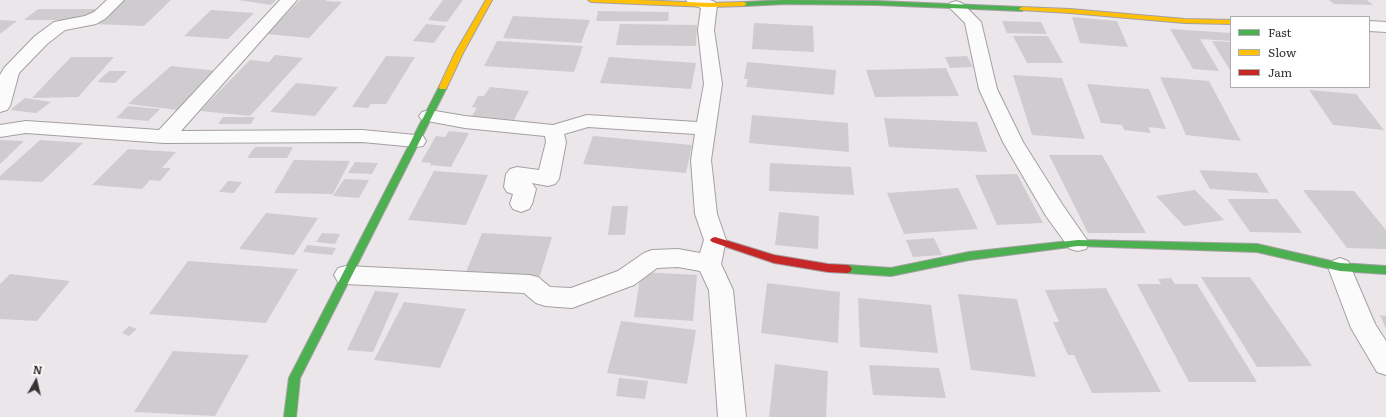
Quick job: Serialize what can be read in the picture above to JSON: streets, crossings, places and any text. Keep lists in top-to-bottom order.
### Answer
{
  "legend": ["Fast", "Slow", "Jam"],
  "north": "top"
}
